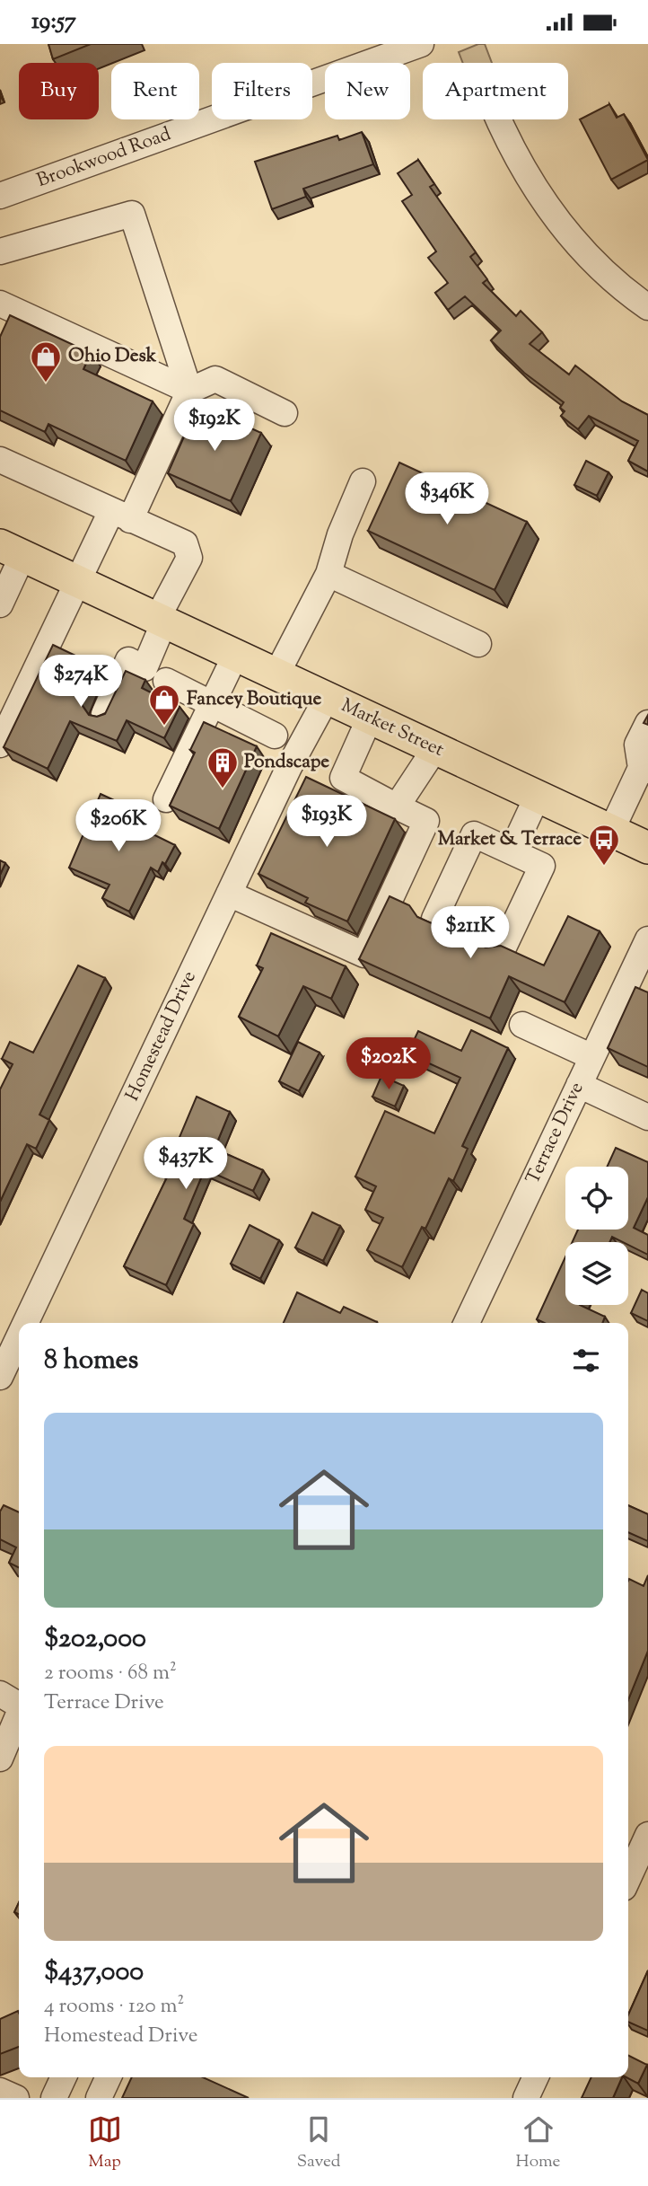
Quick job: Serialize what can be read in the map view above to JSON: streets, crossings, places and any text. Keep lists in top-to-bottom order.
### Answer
{
  "streets": {
    "main road": ["Market Street"],
    "street": ["Brookwood Road", "Homestead Drive", "Terrace Drive"]
  },
  "crossings": [
    ["Market Street", "Homestead Drive"]
  ],
  "places": {
    "shop": ["Ohio Desk", "Fancey Boutique"],
    "building": ["Pondscape"],
    "bus stop": ["Market & Terrace"]
  },
  "page": {
    "status": "19:57",
    "chip": [
      "Buy",
      "Rent",
      "Filters",
      "New",
      "Apartment"
    ],
    "price": [
      "$192K",
      "$346K",
      "$274K",
      "$193K",
      "$206K",
      "$211K",
      "$202K",
      "$437K"
    ],
    "heading": "8 homes",
    "list": [
      {
        "name": "$202,000",
        "note": "2 rooms · 68 m² · Terrace Drive"
      },
      {
        "name": "$437,000",
        "note": "4 rooms · 120 m² · Homestead Drive"
      }
    ],
    "tabs": ["Map", "Saved", "Home"]
  }
}
